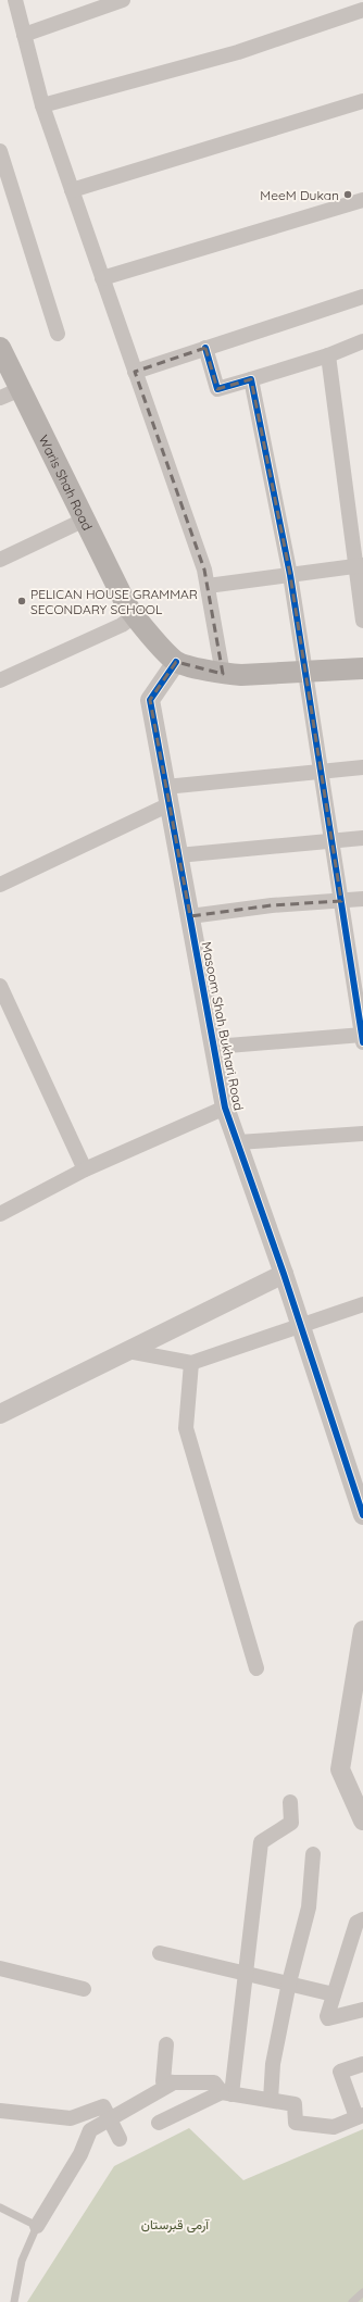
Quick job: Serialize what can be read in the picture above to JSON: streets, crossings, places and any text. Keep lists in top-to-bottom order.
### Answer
{
  "streets": {
    "main road": ["Waris Shah Road"],
    "street": ["Masoom Shah Bukhari Road"]
  },
  "crossings": [
    ["Waris Shah Road", "Masoom Shah Bukhari Road"]
  ],
  "parks": ["آرمی قبرستان"],
  "places": ["MeeM Dukan", "PELICAN HOUSE GRAMMAR SECONDARY SCHOOL"]
}
